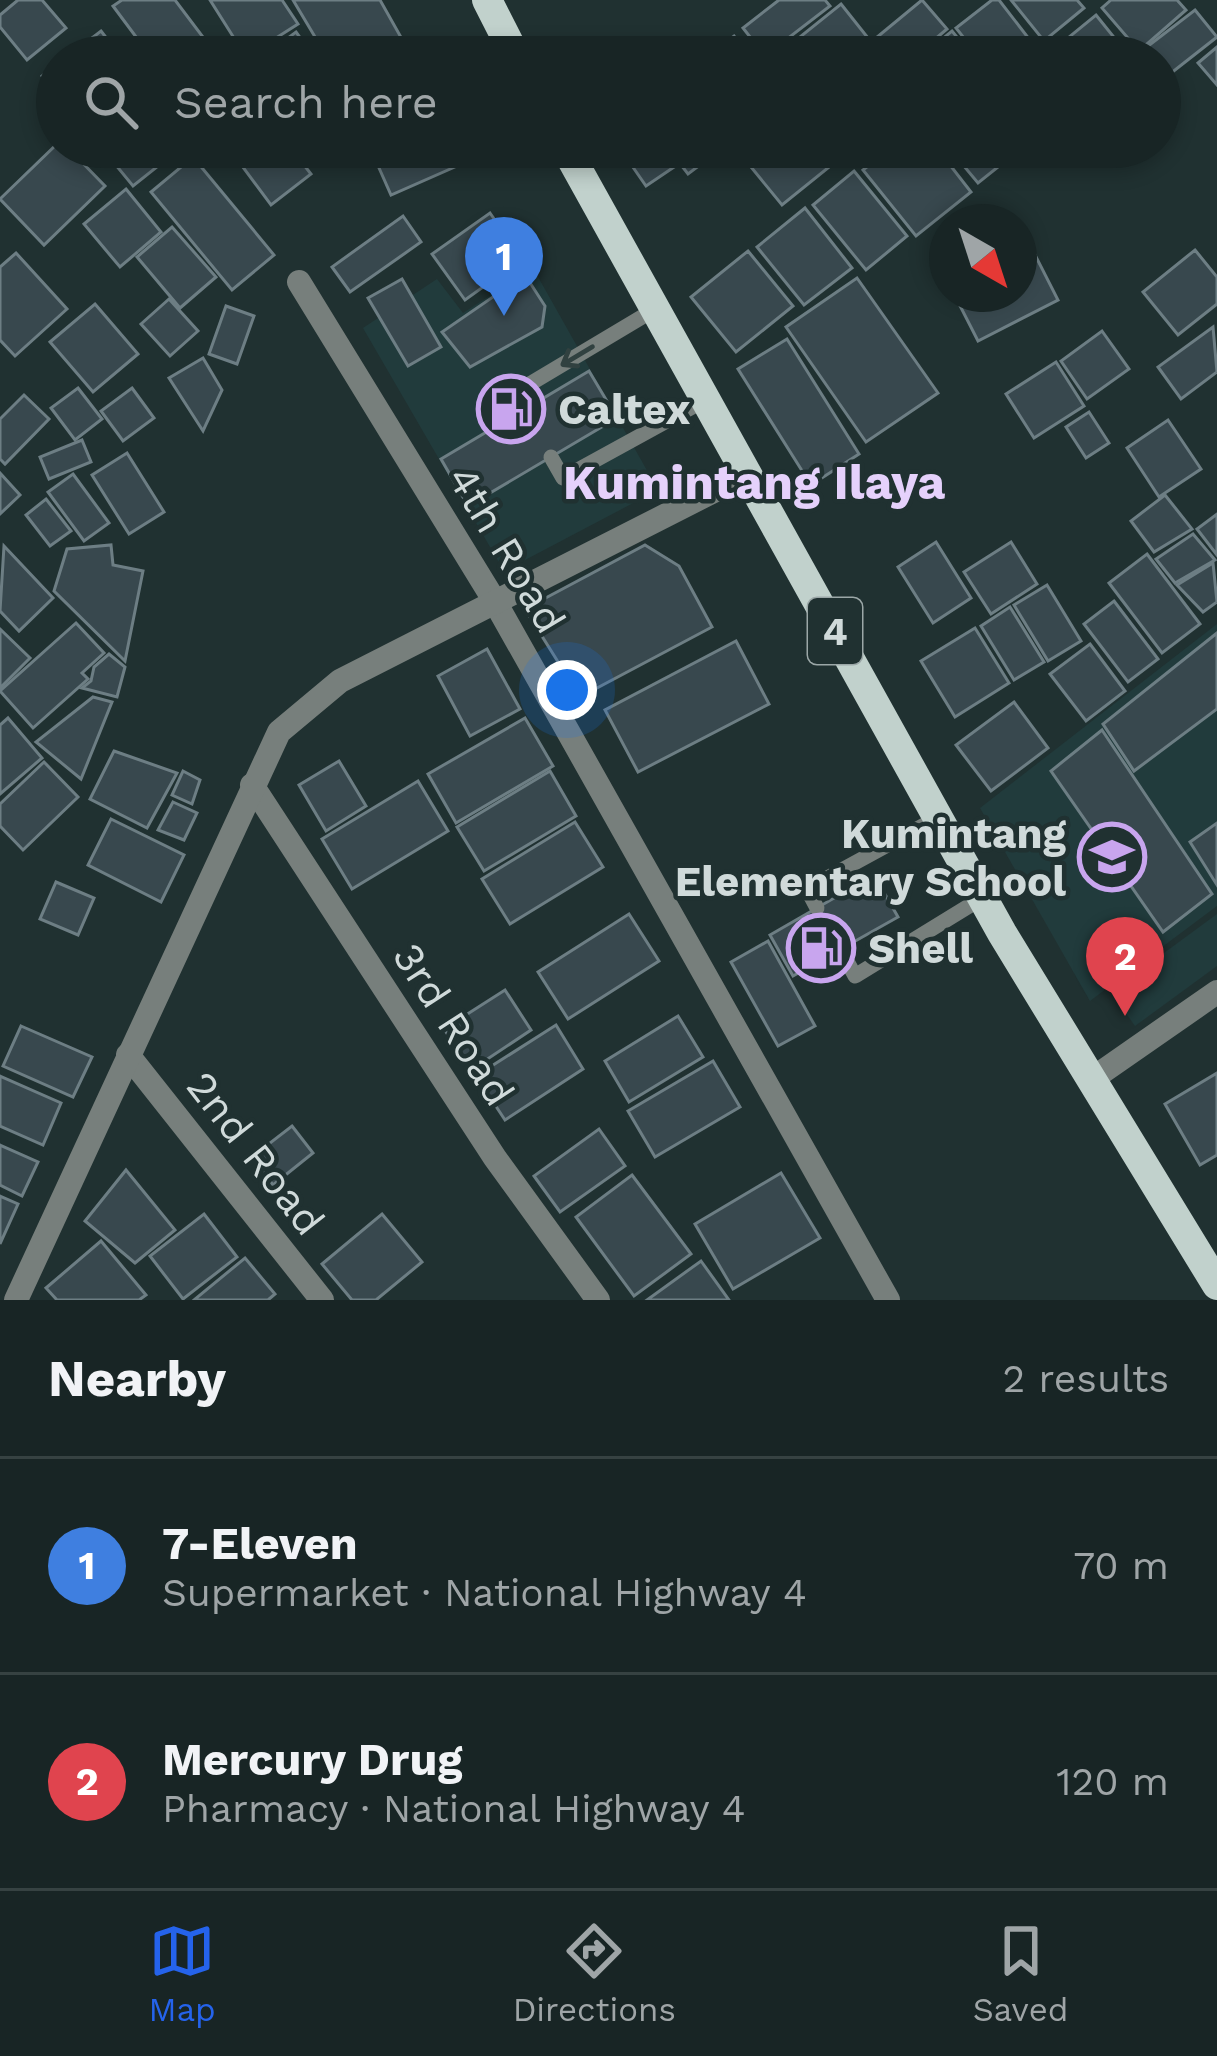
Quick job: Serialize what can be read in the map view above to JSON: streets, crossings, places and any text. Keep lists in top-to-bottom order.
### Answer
{
  "streets": {
    "main road": ["4"],
    "street": ["4th Road", "3rd Road", "2nd Road"]
  },
  "districts": ["Kumintang Ilaya"],
  "places": {
    "fuel station": ["Caltex", "Shell"],
    "school or university": ["Kumintang Elementary School"]
  },
  "north": "bottom right",
  "page": {
    "search": "Search here",
    "pins": ["1", "2"],
    "heading": ["Nearby", "2 results"],
    "list": [
      {
        "mark": "1",
        "name": "7-Eleven",
        "note": "Supermarket · National Highway 4",
        "value": "70 m"
      },
      {
        "mark": "2",
        "name": "Mercury Drug",
        "note": "Pharmacy · National Highway 4",
        "value": "120 m"
      }
    ],
    "nav": ["Map", "Directions", "Saved"]
  }
}
